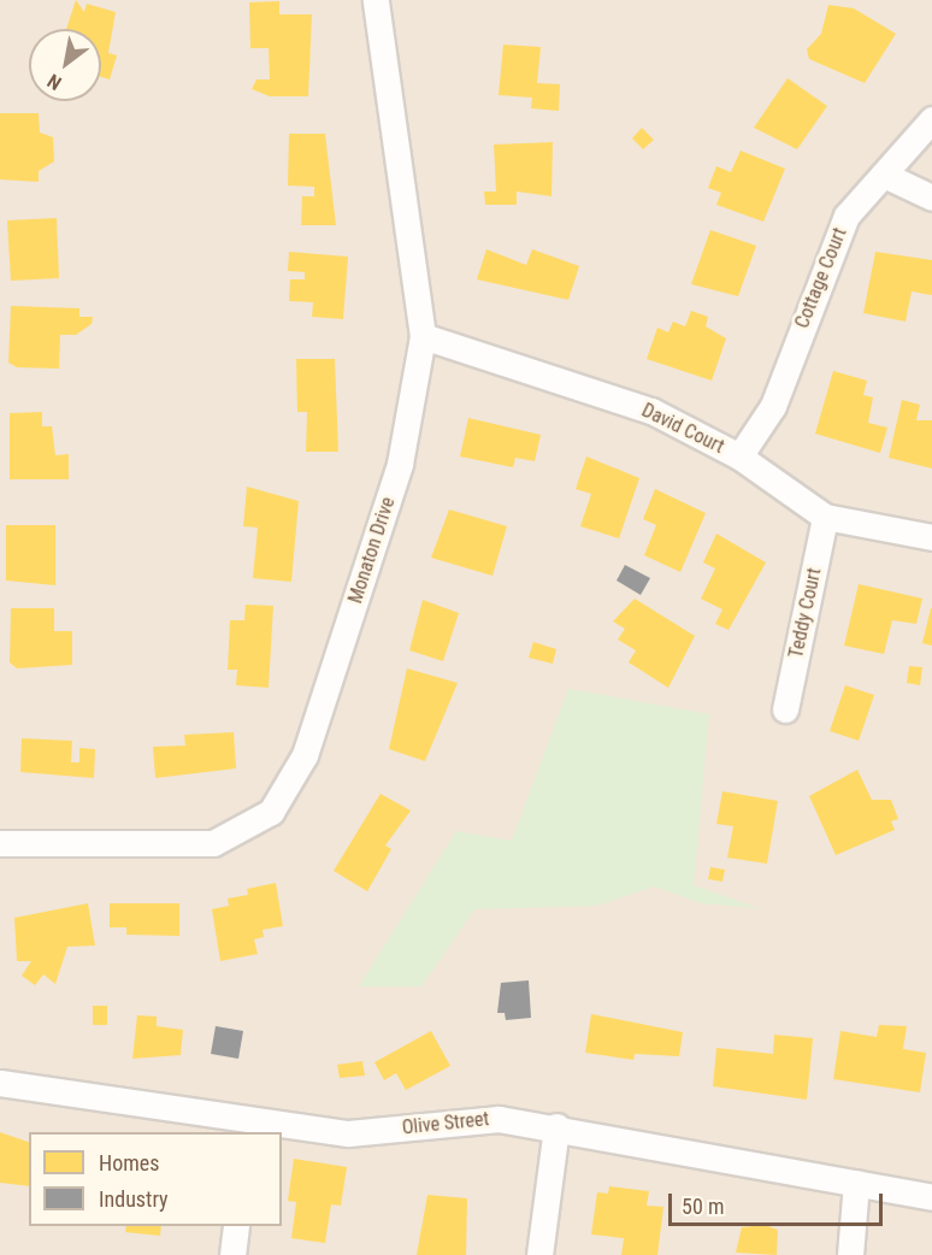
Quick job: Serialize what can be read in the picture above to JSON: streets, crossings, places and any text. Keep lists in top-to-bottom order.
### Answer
{
  "streets": {
    "street": [
      "Cottage Court",
      "David Court",
      "Monaton Drive",
      "Teddy Court",
      "Olive Street"
    ]
  },
  "crossings": [
    ["Cottage Court", "David Court"],
    ["David Court", "Monaton Drive"],
    ["David Court", "Teddy Court"]
  ],
  "legend": ["Homes", "Industry"],
  "scale_bar": "50 m",
  "north": "bottom left"
}
